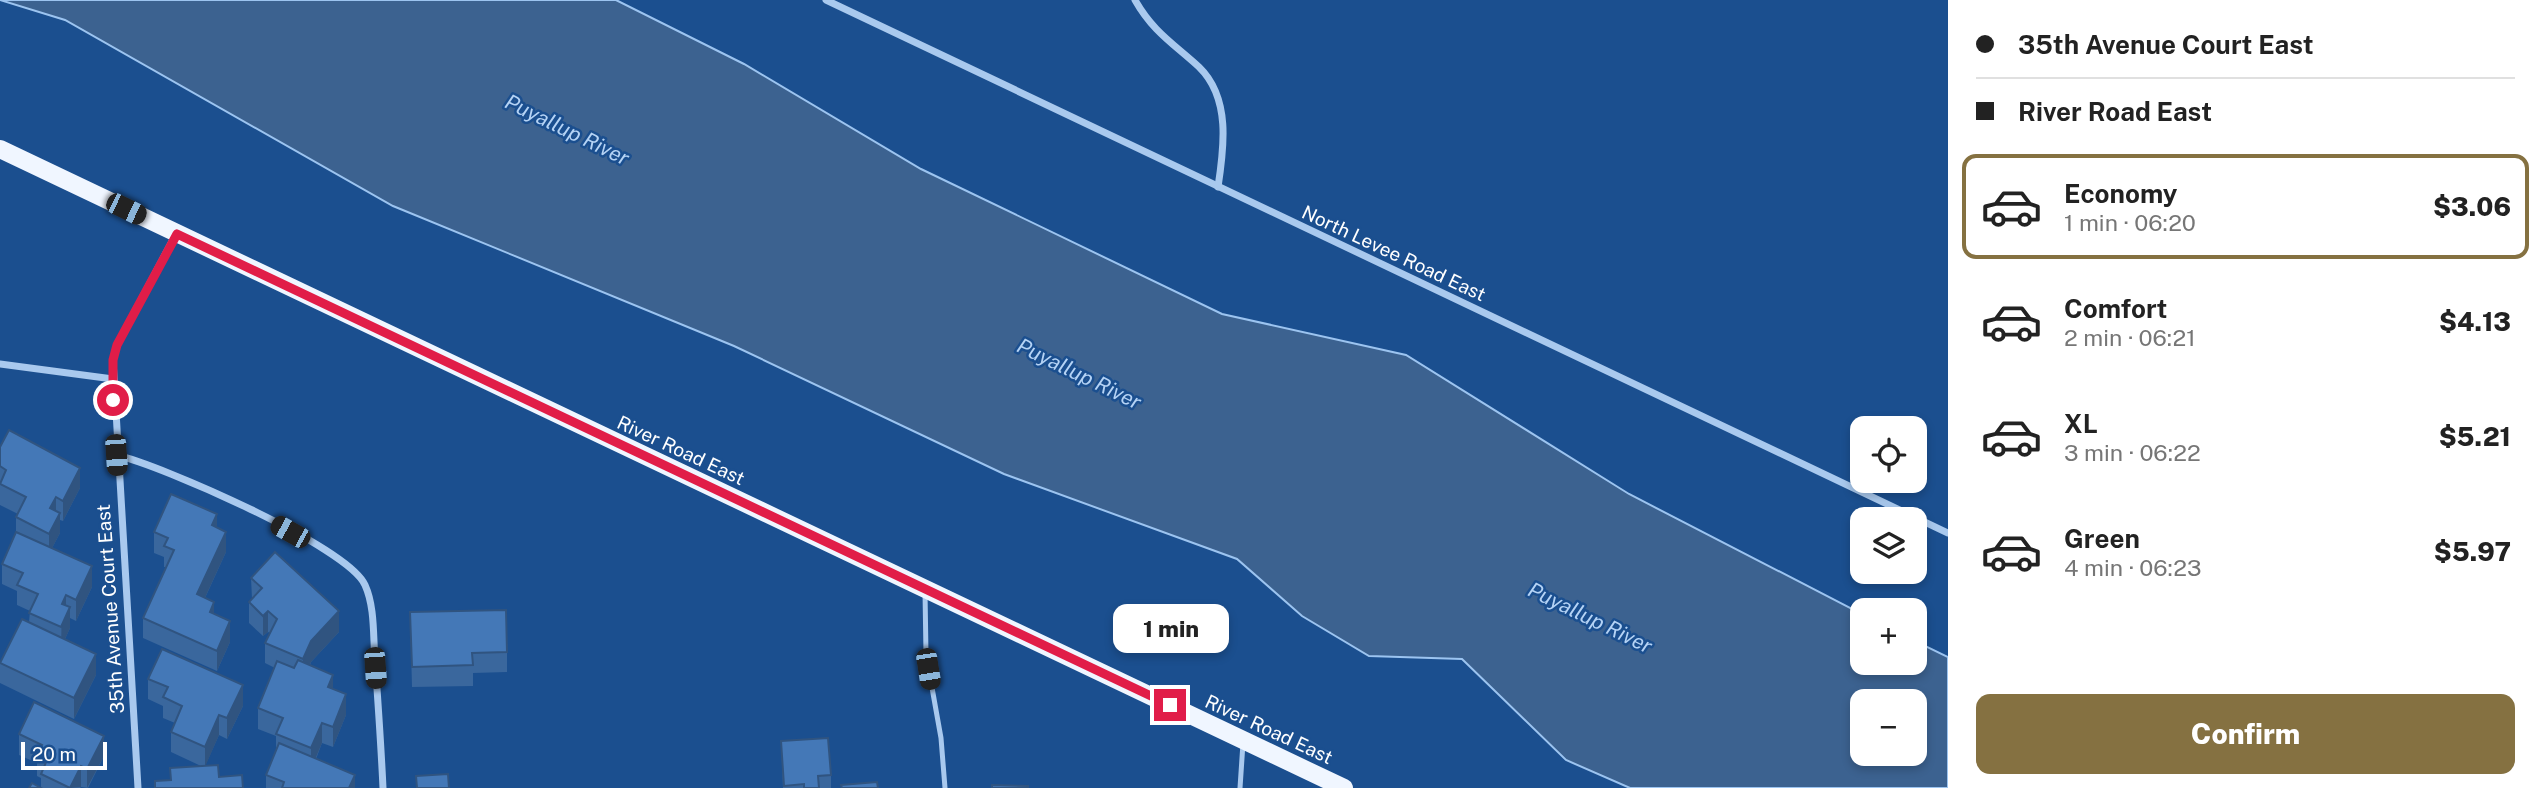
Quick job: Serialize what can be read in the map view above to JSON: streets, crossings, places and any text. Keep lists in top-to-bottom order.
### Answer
{
  "streets": {
    "main road": ["River Road East"],
    "street": ["North Levee Road East", "35th Avenue Court East"]
  },
  "crossings": [
    ["River Road East", "35th Avenue Court East"]
  ],
  "water": ["Puyallup River"],
  "scale_bar": "20 m",
  "page": {
    "banner": ["35th Avenue Court East", "River Road East"],
    "list": [
      {
        "name": "Economy",
        "note": "1 min · 06:20",
        "value": "$3.06"
      },
      {
        "name": "Comfort",
        "note": "2 min · 06:21",
        "value": "$4.13"
      },
      {
        "name": "XL",
        "note": "3 min · 06:22",
        "value": "$5.21"
      },
      {
        "name": "Green",
        "note": "4 min · 06:23",
        "value": "$5.97"
      }
    ],
    "map_buttons": ["+", "−"],
    "bubble": "1 min",
    "buttons": "Confirm",
    "scale": "20 m"
  }
}
